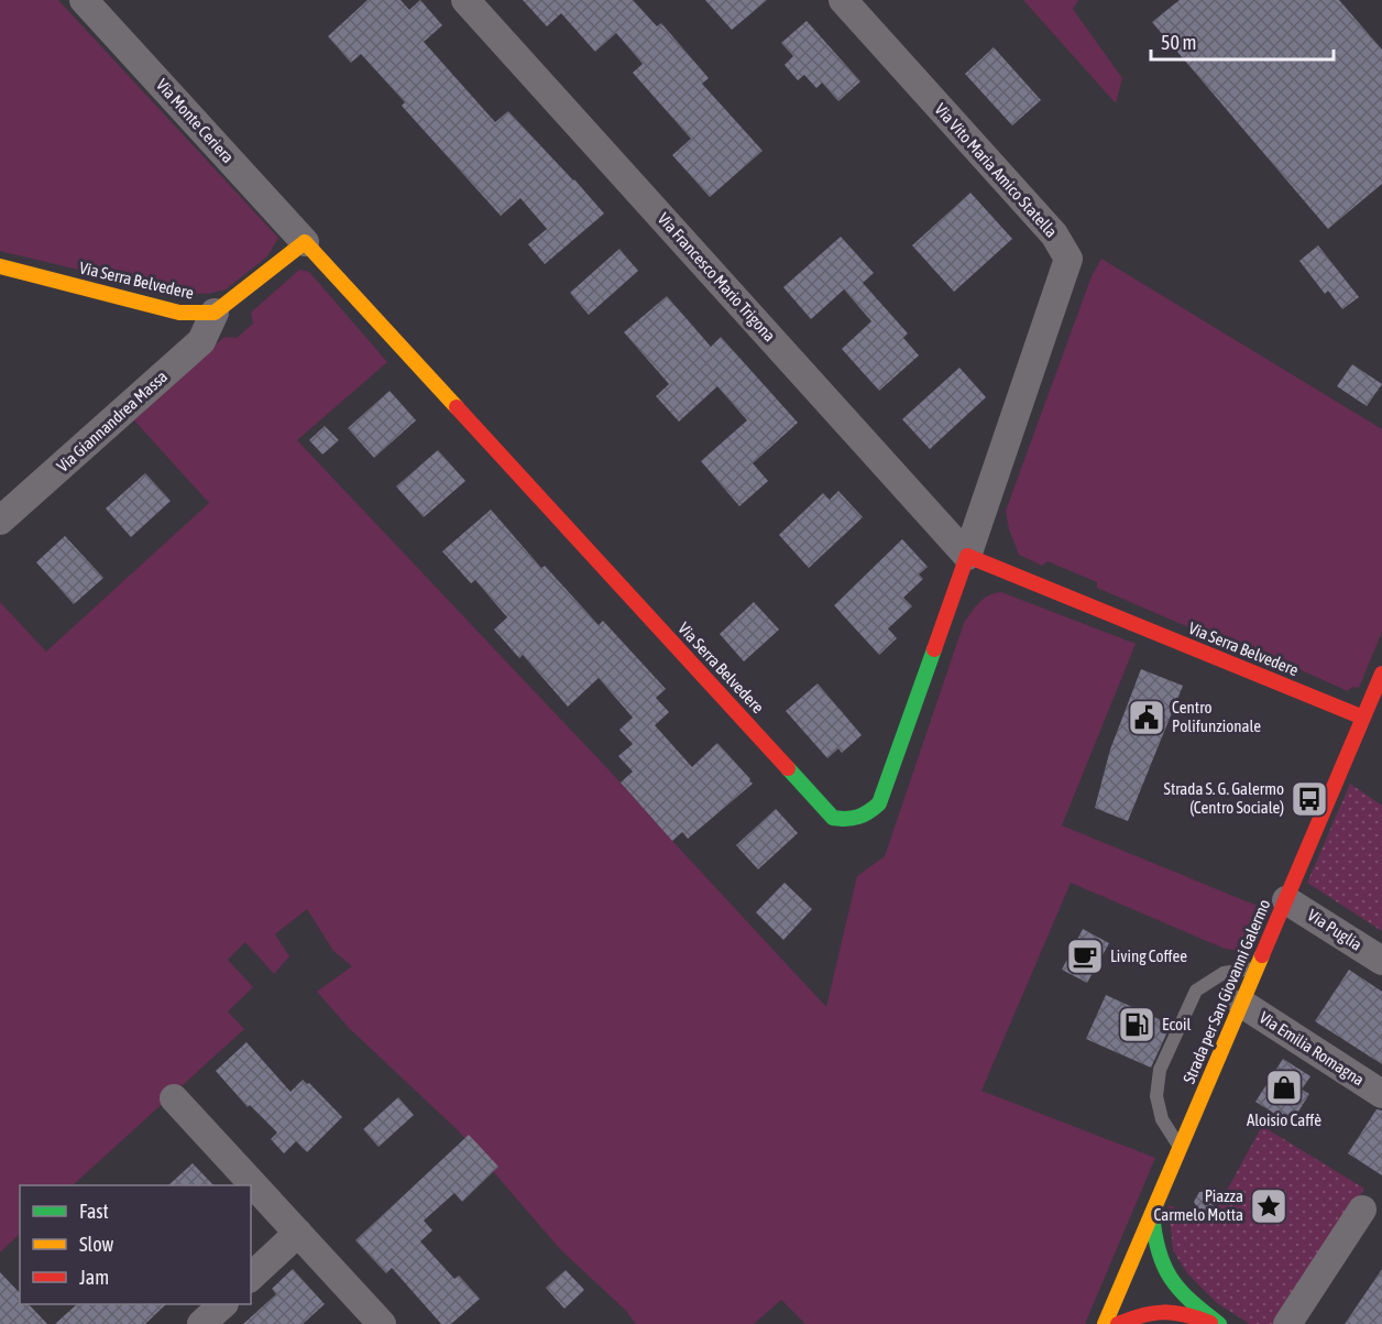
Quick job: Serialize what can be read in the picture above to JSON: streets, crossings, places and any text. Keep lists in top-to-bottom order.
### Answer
{
  "streets": {
    "street": [
      "Via Monte Ceriera",
      "Via Vito Maria Amico Statella",
      "Via Francesco Mario Trigona",
      "Via Serra Belvedere",
      "Via Giannandrea Massa",
      "Via Puglia",
      "Strada per San Giovanni Galermo",
      "Via Emilia Romagna"
    ]
  },
  "crossings": [
    ["Via Monte Ceriera", "Via Serra Belvedere"],
    ["Via Vito Maria Amico Statella", "Via Francesco Mario Trigona"],
    ["Via Vito Maria Amico Statella", "Via Serra Belvedere"],
    ["Via Francesco Mario Trigona", "Via Serra Belvedere"],
    ["Via Serra Belvedere", "Via Giannandrea Massa"],
    ["Via Serra Belvedere", "Strada per San Giovanni Galermo"],
    ["Via Puglia", "Strada per San Giovanni Galermo"],
    ["Strada per San Giovanni Galermo", "Via Emilia Romagna"]
  ],
  "places": {
    "public building": ["Centro Polifunzionale"],
    "bus stop": ["Strada S. G. Galermo (Centro Sociale)"],
    "cafe": ["Living Coffee"],
    "fuel station": ["Ecoil"],
    "shop": ["Aloisio Caffè"],
    "place": ["Piazza Carmelo Motta"]
  },
  "legend": ["Fast", "Slow", "Jam"],
  "scale_bar": "50 m"
}
